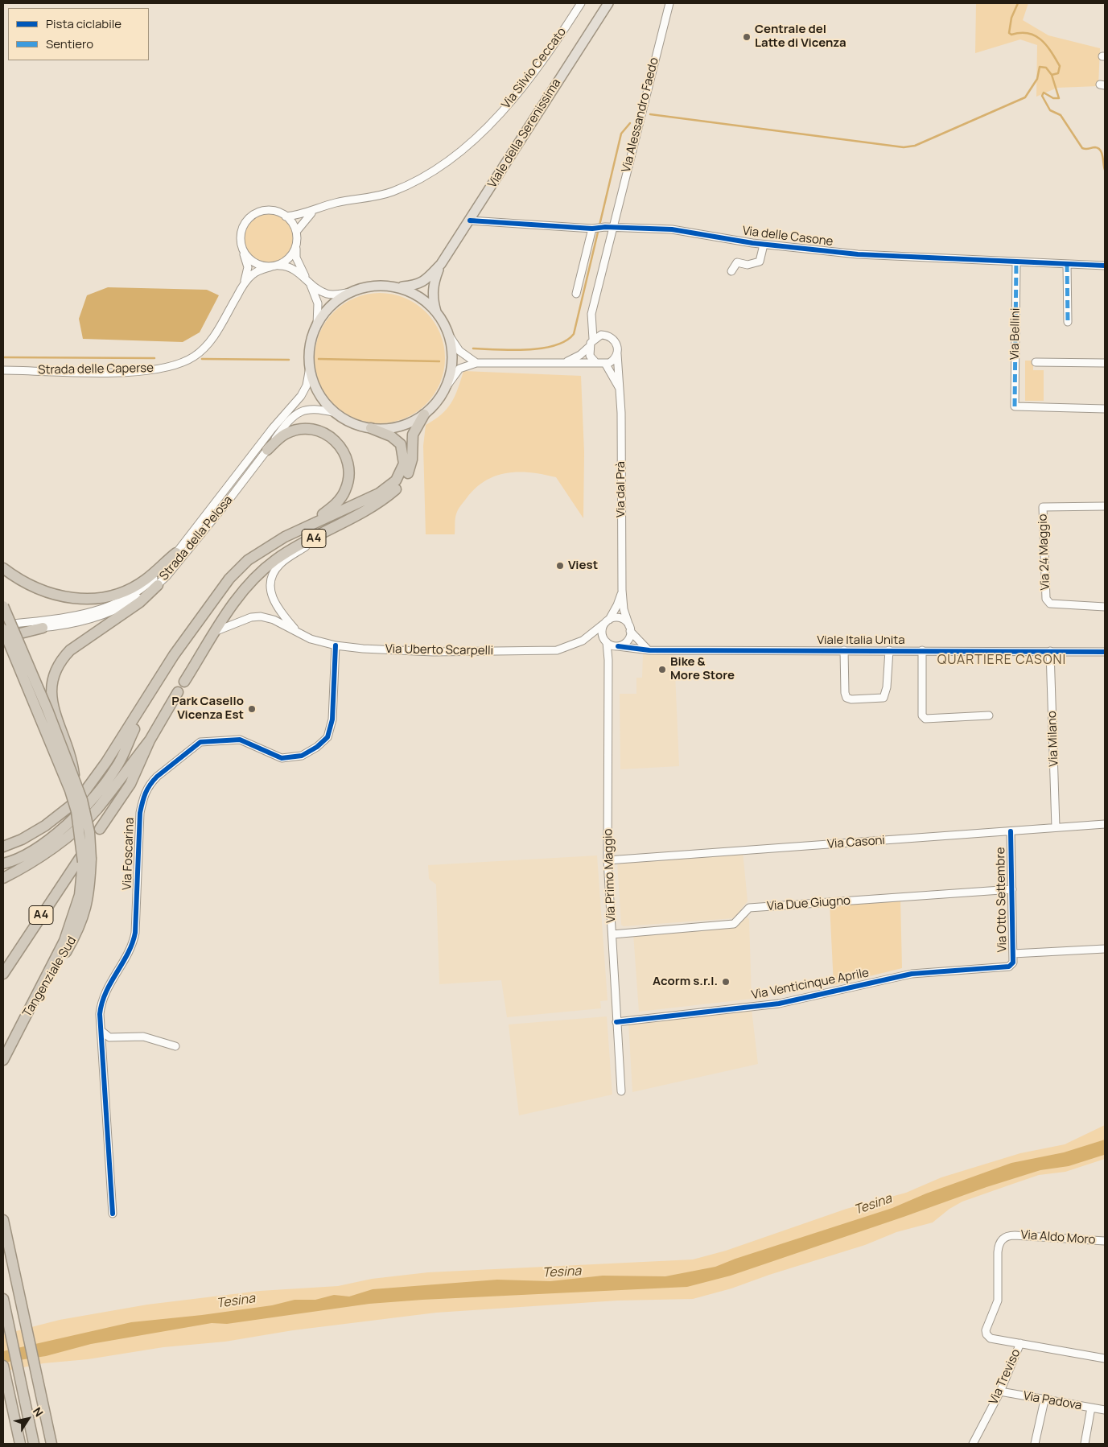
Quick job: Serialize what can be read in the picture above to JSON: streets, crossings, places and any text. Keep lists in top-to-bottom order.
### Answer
{
  "streets": {
    "highway": ["A4", "Tangenziale Sud"],
    "main road": ["Viale della Serenissima"],
    "street": [
      "Via Silvio Ceccato",
      "Via Alessandro Faedo",
      "Via delle Casone",
      "Via Bellini",
      "Strada delle Caperse",
      "Via dal Prà",
      "Strada della Pelosa",
      "Via 24 Maggio",
      "Viale Italia Unita",
      "Via Uberto Scarpelli",
      "Via Milano",
      "Via Casoni",
      "Via Foscarina",
      "Via Primo Maggio",
      "Via Otto Settembre",
      "Via Due Giugno",
      "Via Venticinque Aprile",
      "Via Aldo Moro",
      "Via Treviso",
      "Via Padova"
    ]
  },
  "crossings": [
    ["Via Silvio Ceccato", "Strada delle Caperse"],
    ["Via Alessandro Faedo", "Via delle Casone"],
    ["Viale della Serenissima", "Via delle Casone"],
    ["Viale della Serenissima", "Strada della Pelosa"],
    ["Viale della Serenissima", "A4"],
    ["Via delle Casone", "Via Bellini"],
    ["Via dal Prà", "Viale Italia Unita"],
    ["Via dal Prà", "Via Uberto Scarpelli"],
    ["Via dal Prà", "Via Primo Maggio"],
    ["Strada della Pelosa", "A4"],
    ["Strada della Pelosa", "Tangenziale Sud"],
    ["A4", "Via Uberto Scarpelli"],
    ["A4", "Tangenziale Sud"],
    ["Viale Italia Unita", "Via Uberto Scarpelli"],
    ["Viale Italia Unita", "Via Milano"],
    ["Viale Italia Unita", "Via Primo Maggio"],
    ["Via Uberto Scarpelli", "Via Foscarina"],
    ["Via Uberto Scarpelli", "Via Primo Maggio"],
    ["Via Milano", "Via Casoni"],
    ["Via Casoni", "Via Primo Maggio"],
    ["Via Casoni", "Via Otto Settembre"],
    ["Via Primo Maggio", "Via Due Giugno"],
    ["Via Primo Maggio", "Via Venticinque Aprile"],
    ["Via Otto Settembre", "Via Due Giugno"],
    ["Via Otto Settembre", "Via Venticinque Aprile"],
    ["Via Aldo Moro", "Via Treviso"],
    ["Via Treviso", "Via Padova"]
  ],
  "districts": ["QUARTIERE CASONI"],
  "water": ["Tesina"],
  "places": [
    "Centrale del Latte di Vicenza",
    "Viest",
    "Bike & More Store",
    "Park Casello Vicenza Est",
    "Acorm s.r.l."
  ],
  "legend": ["Pista ciclabile", "Sentiero"],
  "north": "top right"
}
